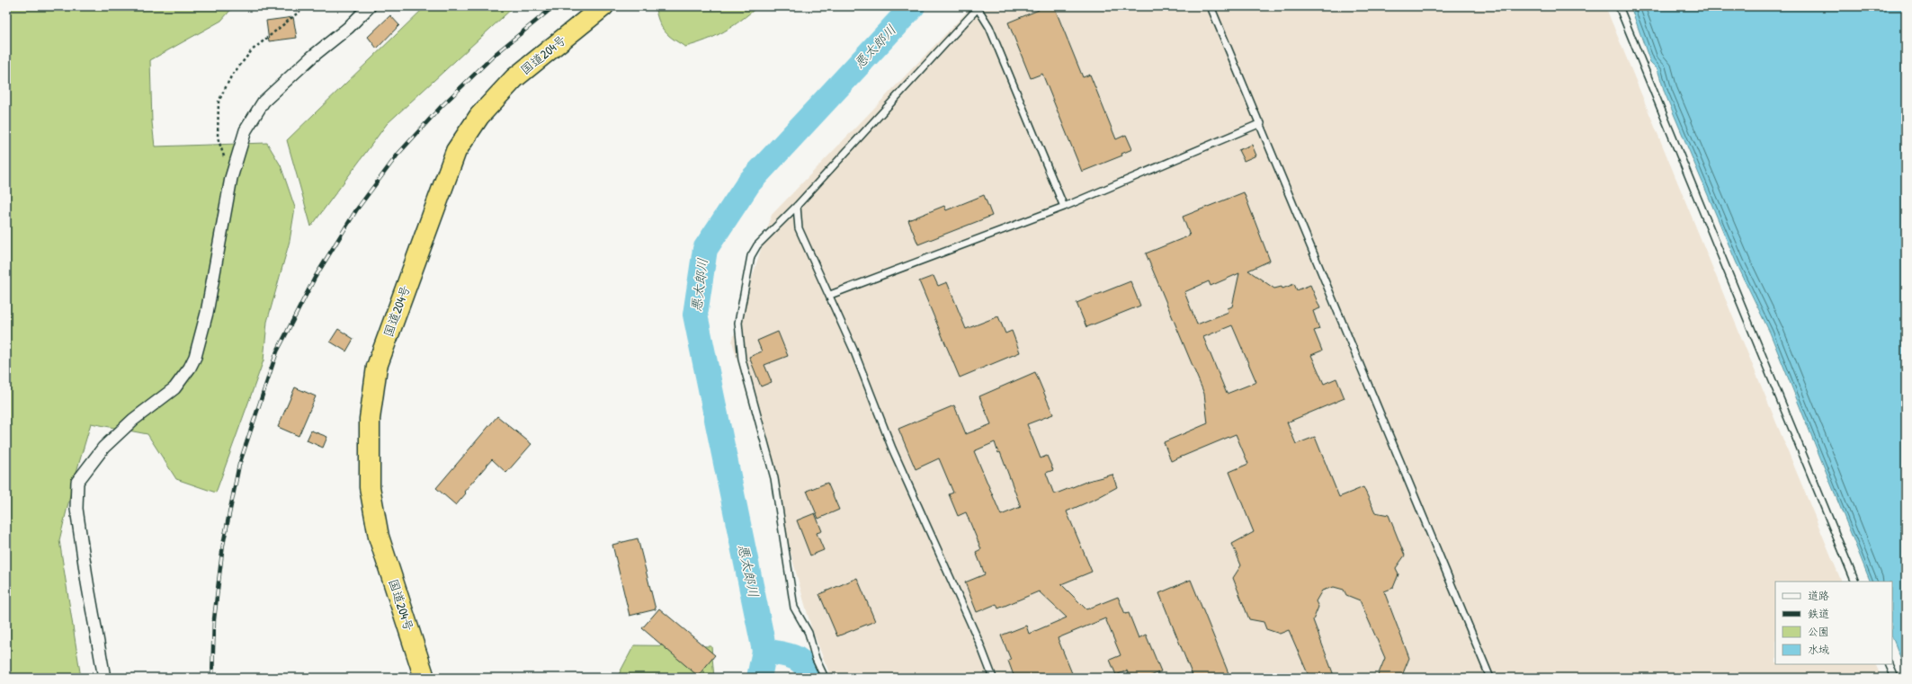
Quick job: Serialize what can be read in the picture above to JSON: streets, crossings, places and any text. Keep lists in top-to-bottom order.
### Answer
{
  "streets": {
    "highway": ["国道204号"]
  },
  "water": ["悪太郎川"],
  "legend": [
    "道路",
    "鉄道",
    "公園",
    "水域"
  ]
}
